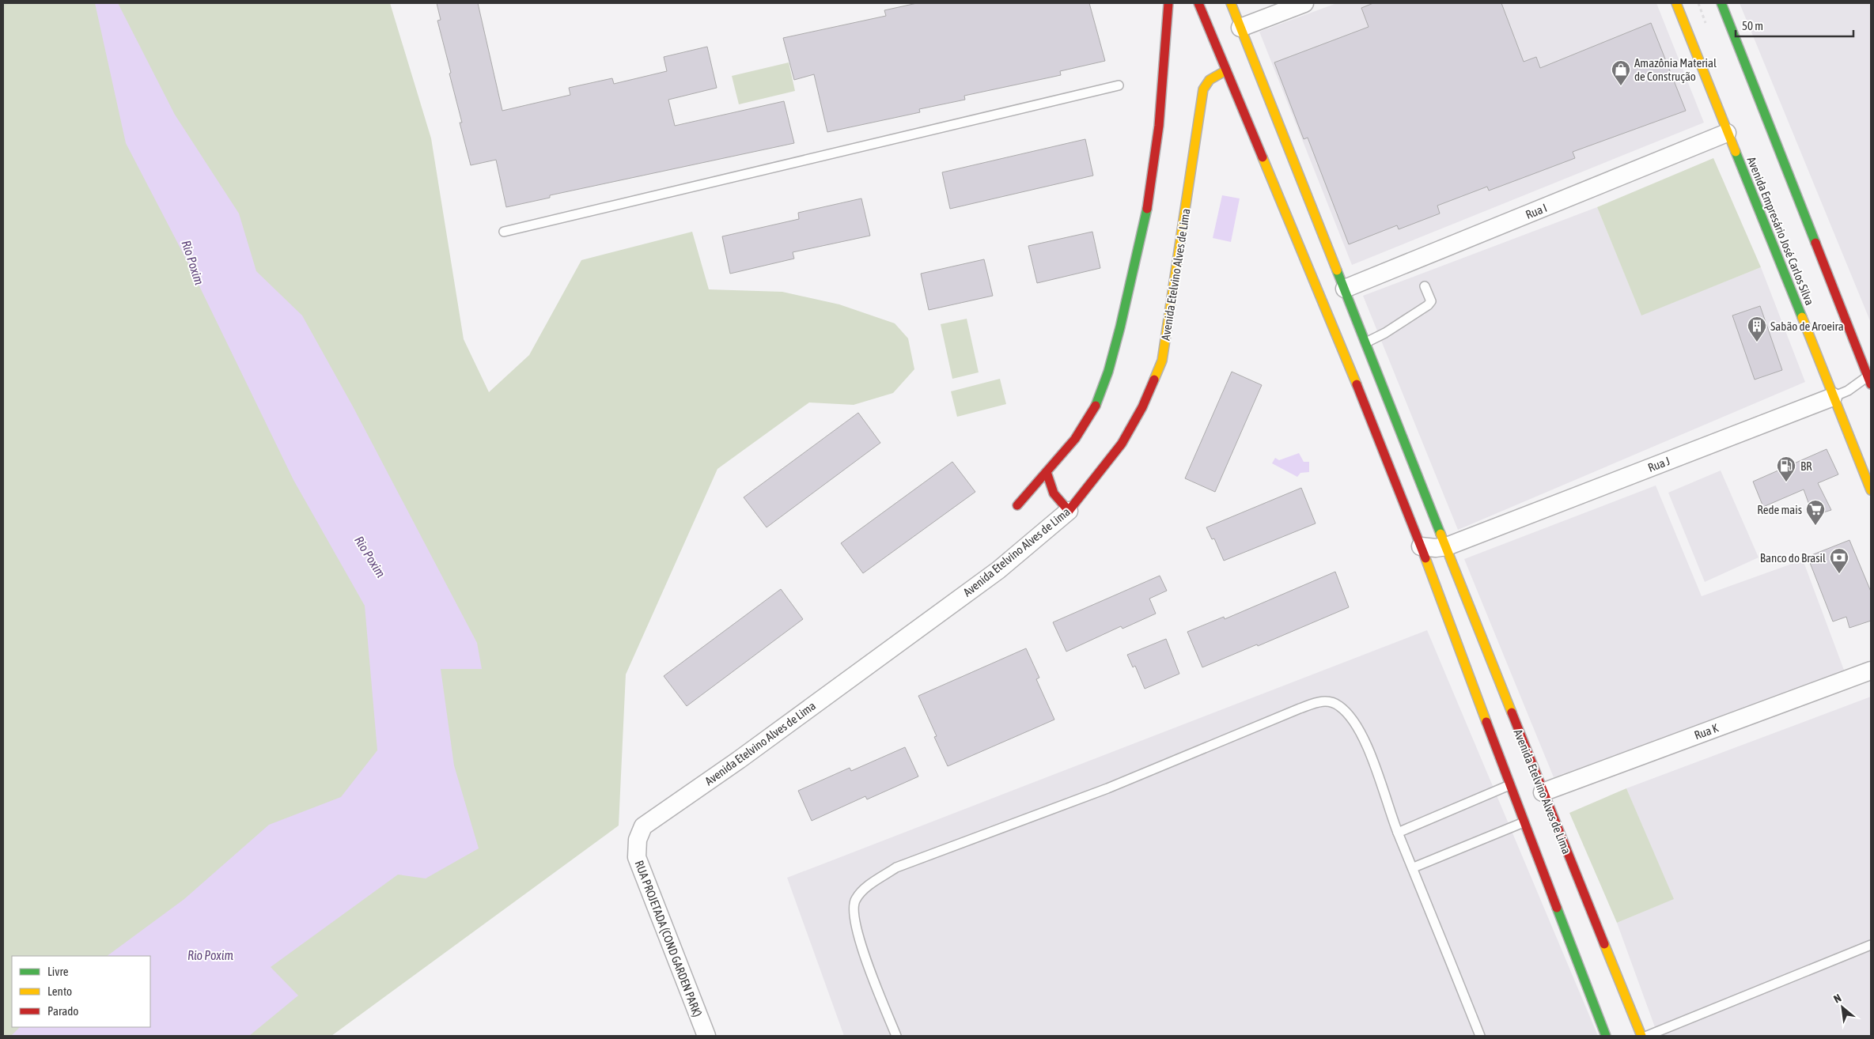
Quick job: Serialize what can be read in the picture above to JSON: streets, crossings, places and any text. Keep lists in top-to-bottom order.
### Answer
{
  "streets": {
    "main road": ["Avenida Empresário José Carlos Silva", "Avenida Etelvino Alves de Lima"],
    "street": [
      "Rua I",
      "Rua J",
      "Rua K",
      "RUA PROJETADA (COND GARDEN PARK)"
    ]
  },
  "crossings": [
    ["Rua I", "Avenida Empresário José Carlos Silva"],
    ["Rua I", "Avenida Etelvino Alves de Lima"],
    ["Avenida Empresário José Carlos Silva", "Rua J"],
    ["Avenida Etelvino Alves de Lima", "Rua J"],
    ["Avenida Etelvino Alves de Lima", "Rua K"],
    ["Avenida Etelvino Alves de Lima", "RUA PROJETADA (COND GARDEN PARK)"]
  ],
  "water": ["Rio Poxim"],
  "places": {
    "shop": ["Amazônia Material de Construção"],
    "building": ["Sabão de Aroeira"],
    "fuel station": ["BR"],
    "supermarket": ["Rede mais"],
    "bank": ["Banco do Brasil"]
  },
  "legend": ["Livre", "Lento", "Parado"],
  "scale_bar": "50 m",
  "north": "top left"
}
